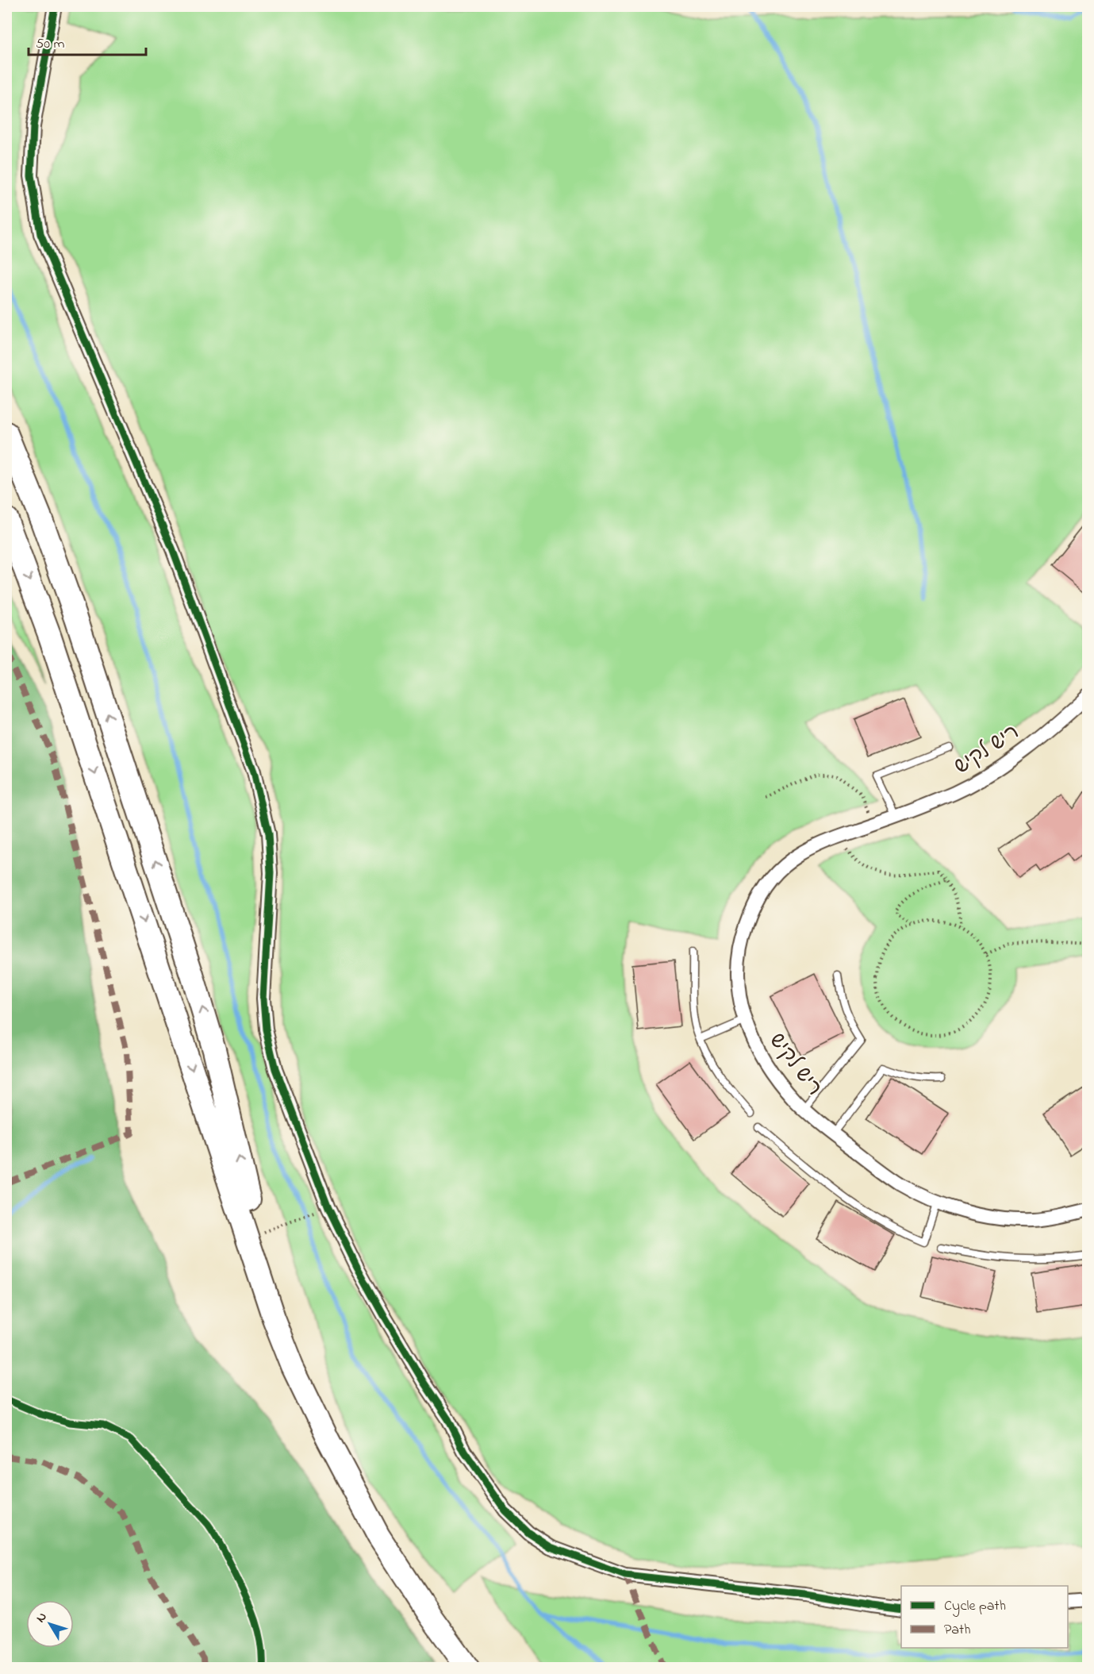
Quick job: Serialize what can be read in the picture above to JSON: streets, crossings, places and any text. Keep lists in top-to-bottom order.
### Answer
{
  "streets": {
    "street": ["ריש לקיש"]
  },
  "legend": ["Cycle path", "Path"],
  "scale_bar": "50 m",
  "north": "top left"
}
